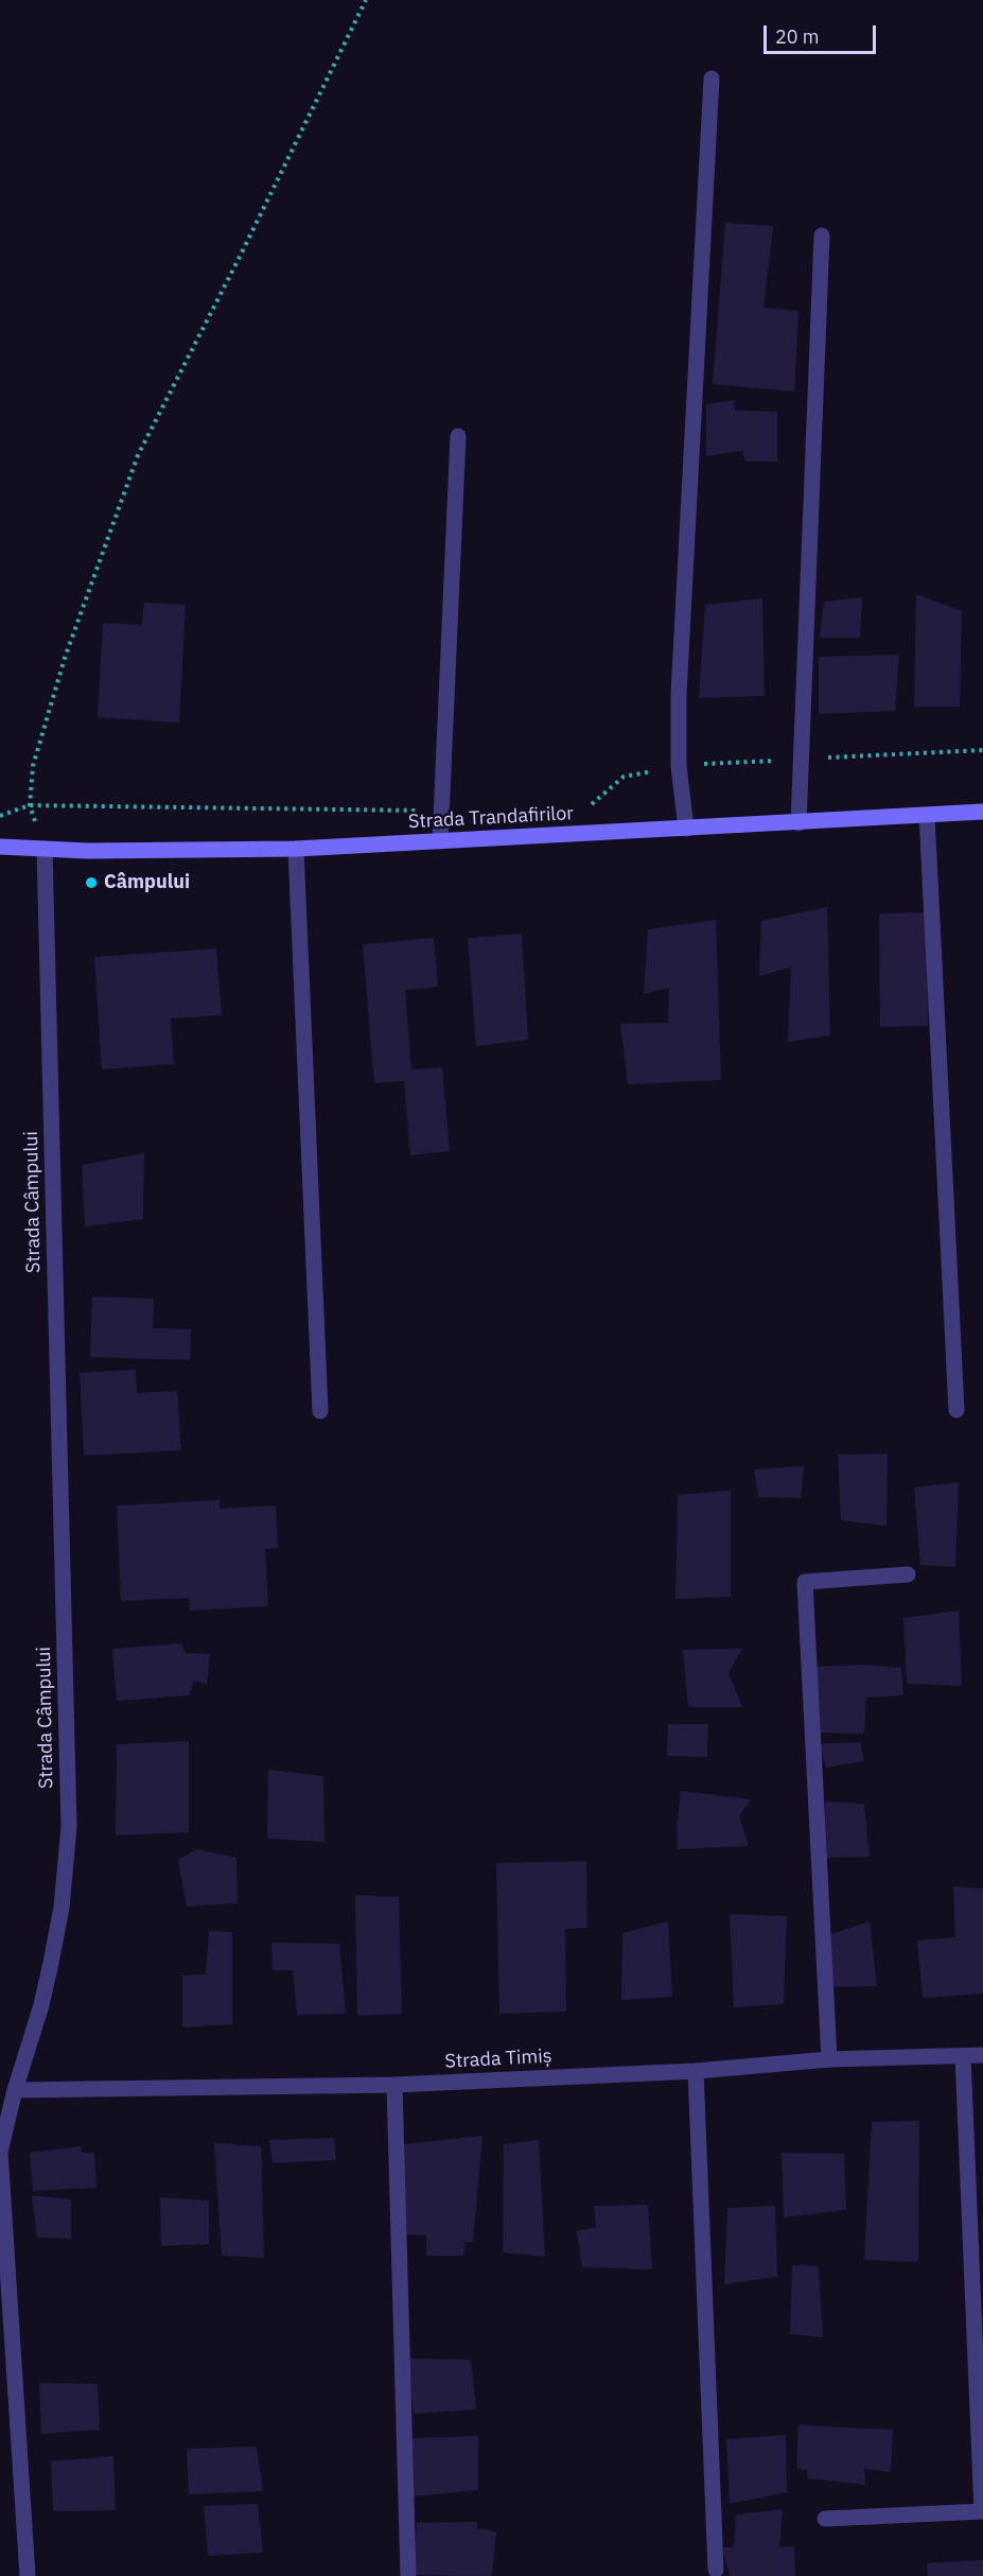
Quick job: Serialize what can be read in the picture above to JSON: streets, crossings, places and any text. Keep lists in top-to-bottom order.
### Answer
{
  "streets": {
    "main road": ["Strada Trandafirilor"],
    "street": ["Strada Câmpului", "Strada Timiș"]
  },
  "crossings": [
    ["Strada Trandafirilor", "Strada Câmpului"],
    ["Strada Câmpului", "Strada Timiș"]
  ],
  "places": ["Câmpului"],
  "scale_bar": "20 m"
}
